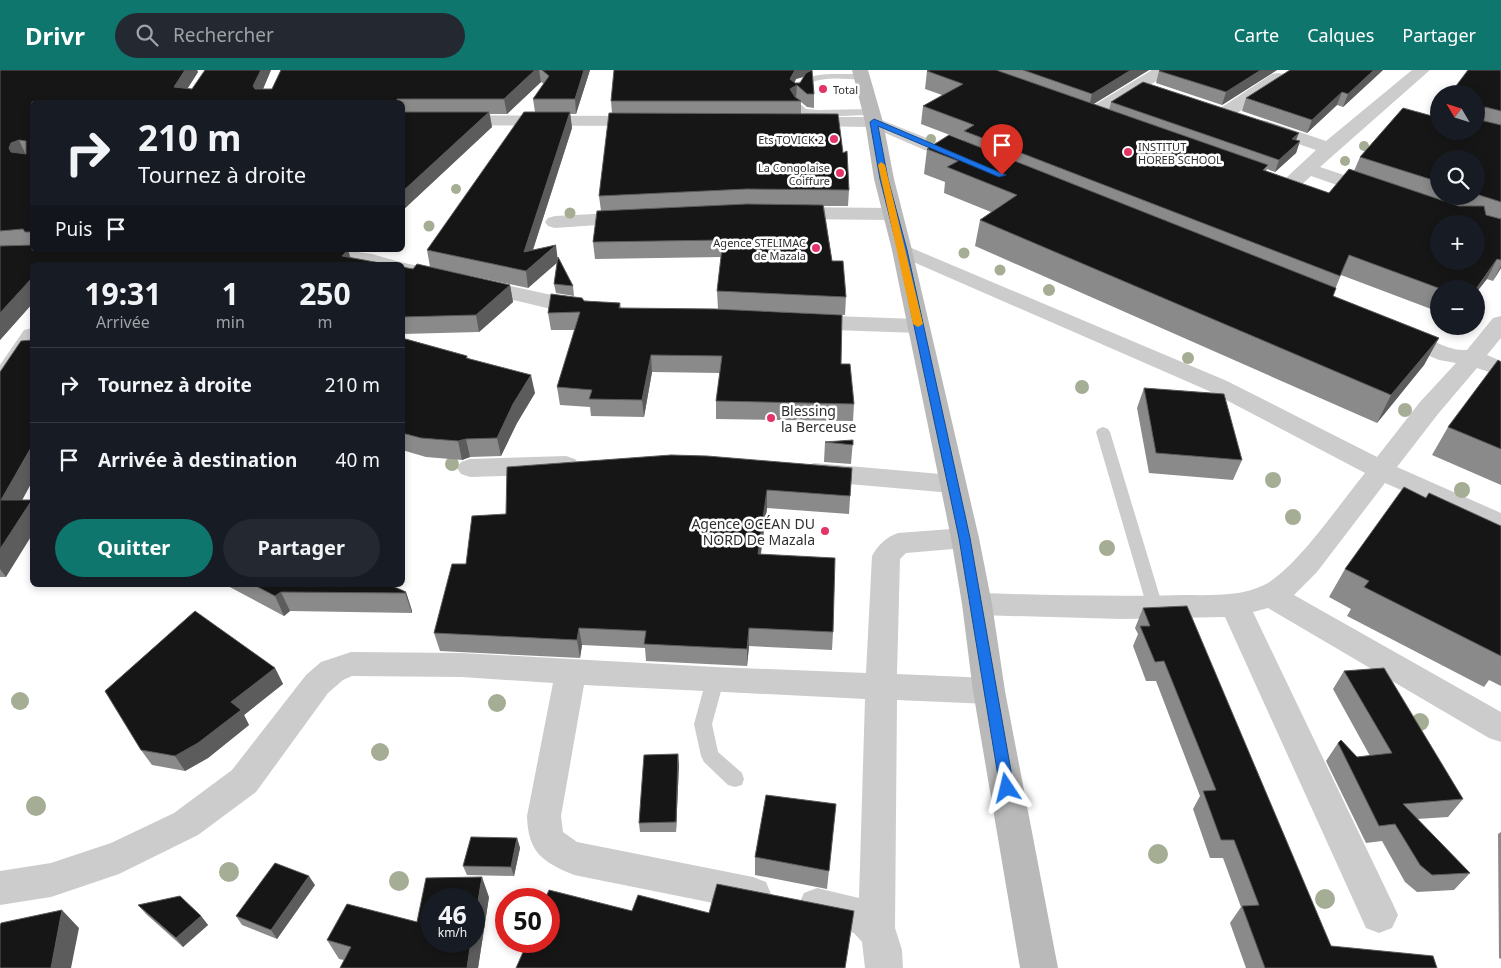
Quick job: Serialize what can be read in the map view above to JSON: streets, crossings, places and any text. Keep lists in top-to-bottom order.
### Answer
{
  "places": [
    "Total",
    "Ets TOVICK 2",
    "INSTITUT HOREB SCHOOL",
    "La Congolaise Coiffure",
    "Agence STELIMAC de Mazala",
    "Blessing la Berceuse",
    "Agence OCÉAN DU NORD De Mazala"
  ],
  "north": "top left",
  "page": {
    "header": "Drivr",
    "search": "Rechercher",
    "nav": ["Carte", "Calques", "Partager"],
    "map_buttons": ["+", "−"],
    "turn": ["210 m", "Tournez à droite"],
    "then": "Puis",
    "eta": [
      "19:31",
      "Arrivée",
      "1",
      "min",
      "250",
      "m"
    ],
    "list": [
      {
        "name": "Tournez à droite",
        "value": "210 m"
      },
      {
        "name": "Arrivée à destination",
        "value": "40 m"
      }
    ],
    "buttons": ["Quitter", "Partager"],
    "speed": "46 km/h",
    "limit": "50"
  }
}
